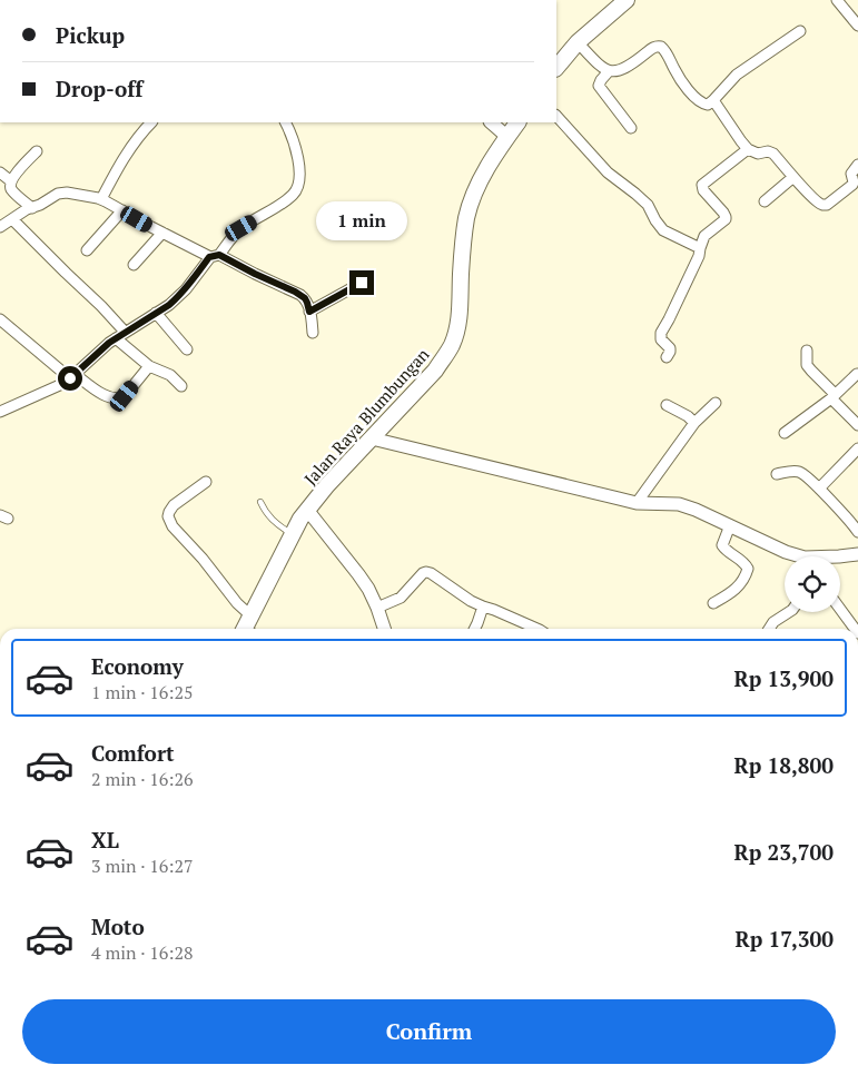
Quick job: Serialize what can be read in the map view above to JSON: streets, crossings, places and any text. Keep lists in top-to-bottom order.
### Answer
{
  "streets": {
    "main road": ["Jalan Raya Blumbungan"]
  },
  "page": {
    "banner": ["Pickup", "Drop-off"],
    "bubble": "1 min",
    "list": [
      {
        "name": "Economy",
        "note": "1 min · 16:25",
        "value": "Rp 13,900"
      },
      {
        "name": "Comfort",
        "note": "2 min · 16:26",
        "value": "Rp 18,800"
      },
      {
        "name": "XL",
        "note": "3 min · 16:27",
        "value": "Rp 23,700"
      },
      {
        "name": "Moto",
        "note": "4 min · 16:28",
        "value": "Rp 17,300"
      }
    ],
    "buttons": "Confirm"
  }
}
